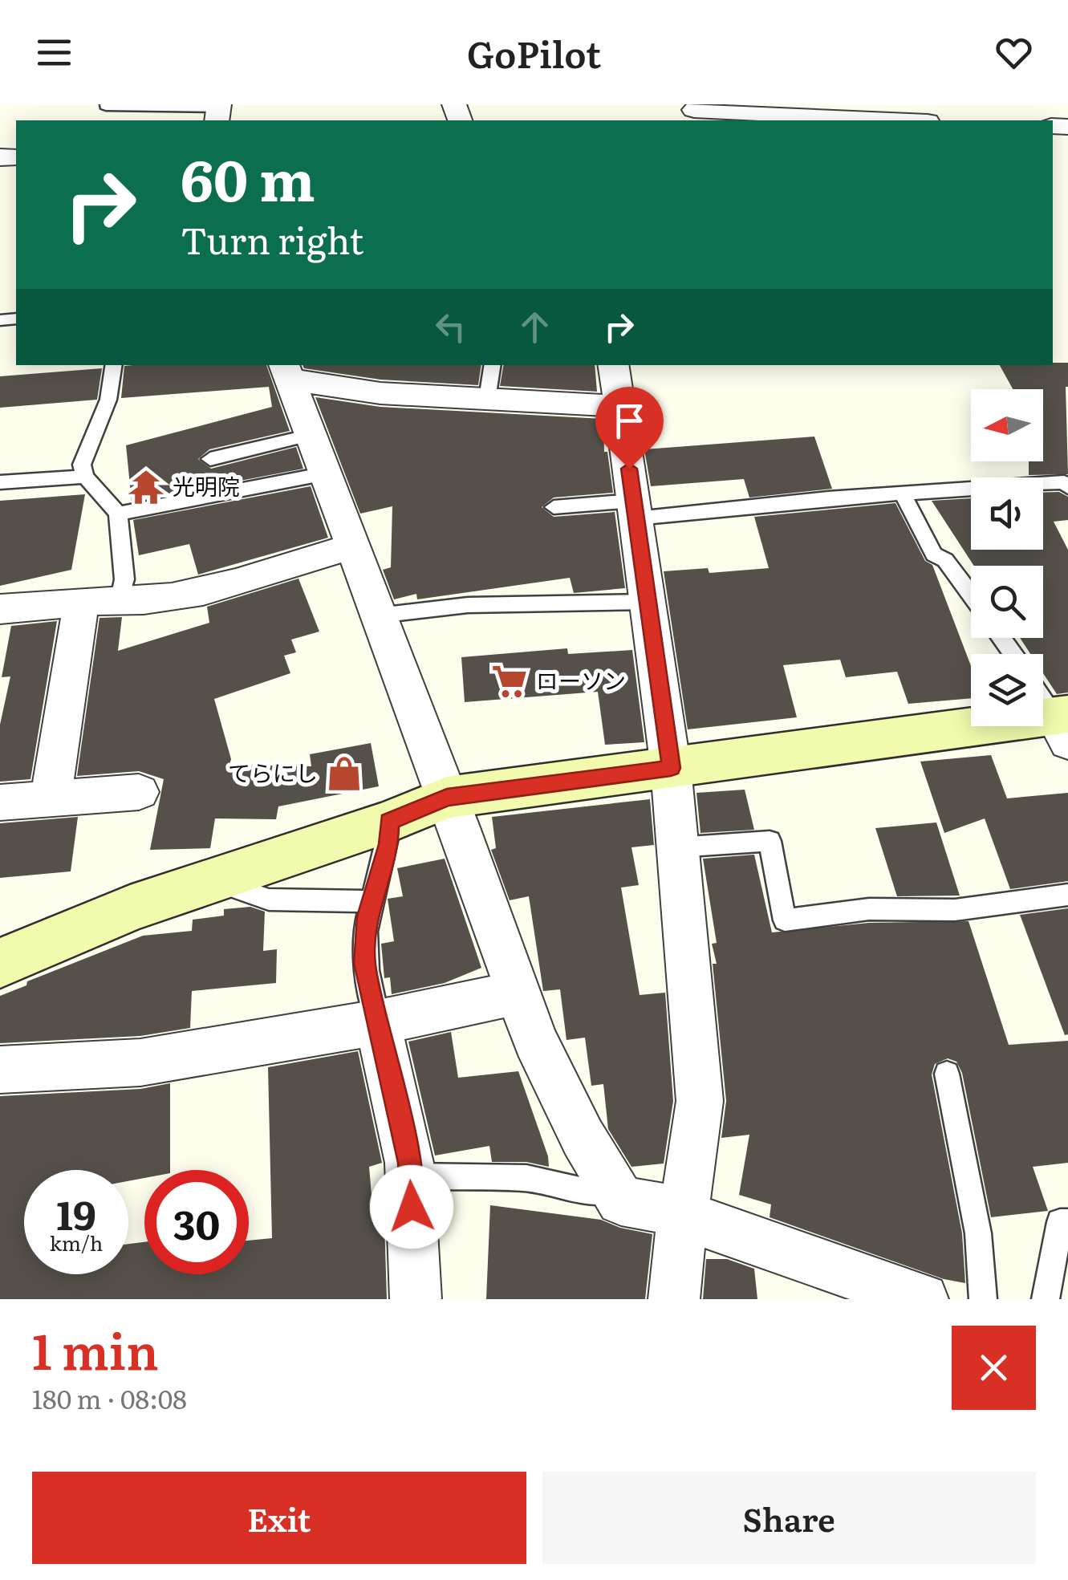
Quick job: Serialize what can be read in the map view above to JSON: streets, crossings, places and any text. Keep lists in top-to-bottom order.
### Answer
{
  "places": {
    "temple": ["光明院"],
    "supermarket": ["ローソン"],
    "shop": ["てらにし"]
  },
  "north": "left",
  "page": {
    "header": "GoPilot",
    "turn": ["60 m", "Turn right"],
    "speed": "19 km/h",
    "limit": "30",
    "heading": ["1 min", "180 m · 08:08"],
    "buttons": ["Exit", "Share"]
  }
}
